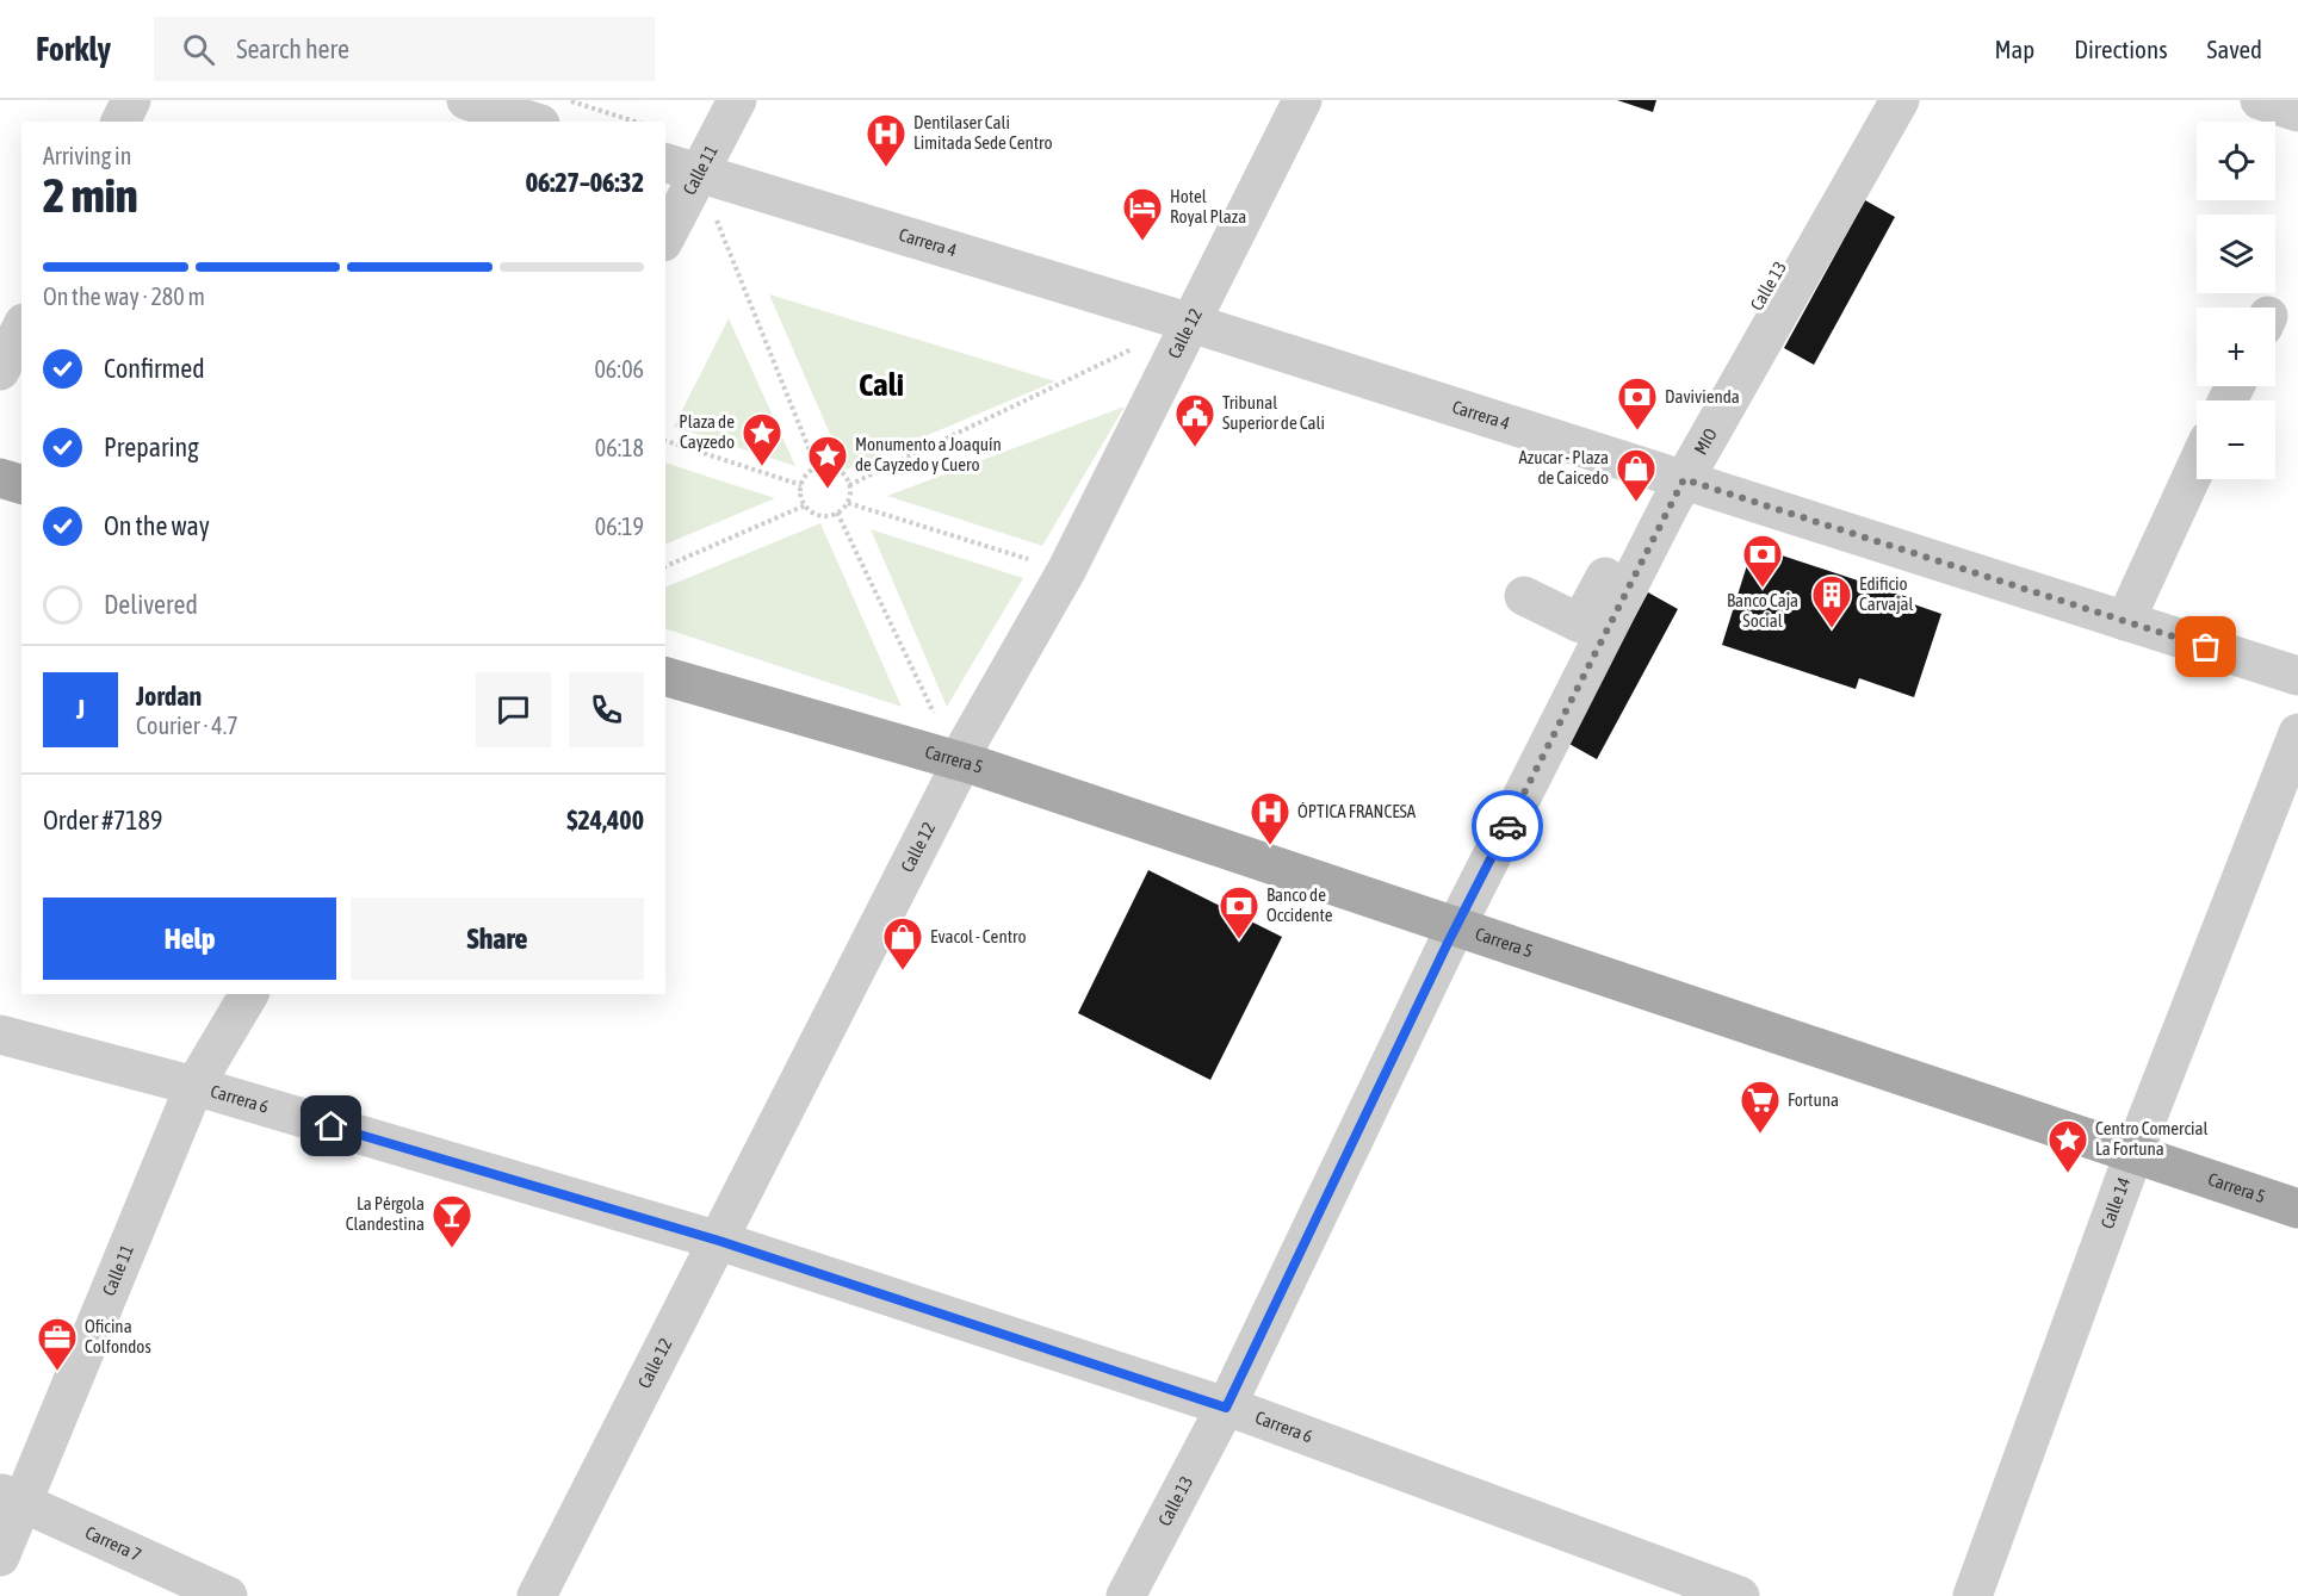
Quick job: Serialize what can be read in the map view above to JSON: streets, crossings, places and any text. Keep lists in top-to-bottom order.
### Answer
{
  "streets": {
    "main road": ["Carrera 5"],
    "street": [
      "Calle 11",
      "Carrera 4",
      "Calle 13",
      "Calle 12",
      "MIO",
      "Carrera 6",
      "Calle 14",
      "Carrera 7"
    ]
  },
  "crossings": [
    ["Calle 11", "Carrera 4"],
    ["Calle 11", "Carrera 6"],
    ["Calle 11", "Carrera 7"],
    ["Carrera 4", "Calle 13"],
    ["Carrera 4", "Calle 12"],
    ["Carrera 4", "MIO"],
    ["Calle 13", "MIO"],
    ["Calle 13", "Carrera 6"],
    ["Calle 12", "Carrera 5"],
    ["Calle 12", "Carrera 6"],
    ["MIO", "Carrera 5"],
    ["MIO", "Carrera 6"],
    ["Carrera 5", "Calle 14"]
  ],
  "districts": ["Cali"],
  "places": {
    "hospital": ["Dentilaser Cali Limitada Sede Centro", "ÓPTICA FRANCESA"],
    "hotel": ["Hotel Royal Plaza"],
    "bank": ["Davivienda", "Banco Caja Social", "Banco de Occidente"],
    "public building": ["Tribunal Superior de Cali"],
    "place": ["Plaza de Cayzedo", "Monumento a Joaquín de Cayzedo y Cuero", "Centro Comercial La Fortuna"],
    "shop": ["Azucar - Plaza de Caicedo", "Evacol - Centro"],
    "building": ["Edificio Carvajal"],
    "supermarket": ["Fortuna"],
    "bar": ["La Pérgola Clandestina"],
    "office": ["Oficina Colfondos"]
  },
  "page": {
    "header": "Forkly",
    "search": "Search here",
    "nav": ["Map", "Directions", "Saved"],
    "map_buttons": ["+", "−"],
    "heading": ["2 min", "Arriving in", "06:27–06:32"],
    "panel": [
      "Jordan",
      "Courier · 4.7",
      "Order #7189",
      "$24,400"
    ],
    "bar": "On the way · 280 m",
    "list": [
      ["Confirmed", "06:06"],
      ["Preparing", "06:18"],
      ["On the way", "06:19"],
      "Delivered"
    ],
    "round": "J",
    "buttons": ["Help", "Share"]
  }
}
